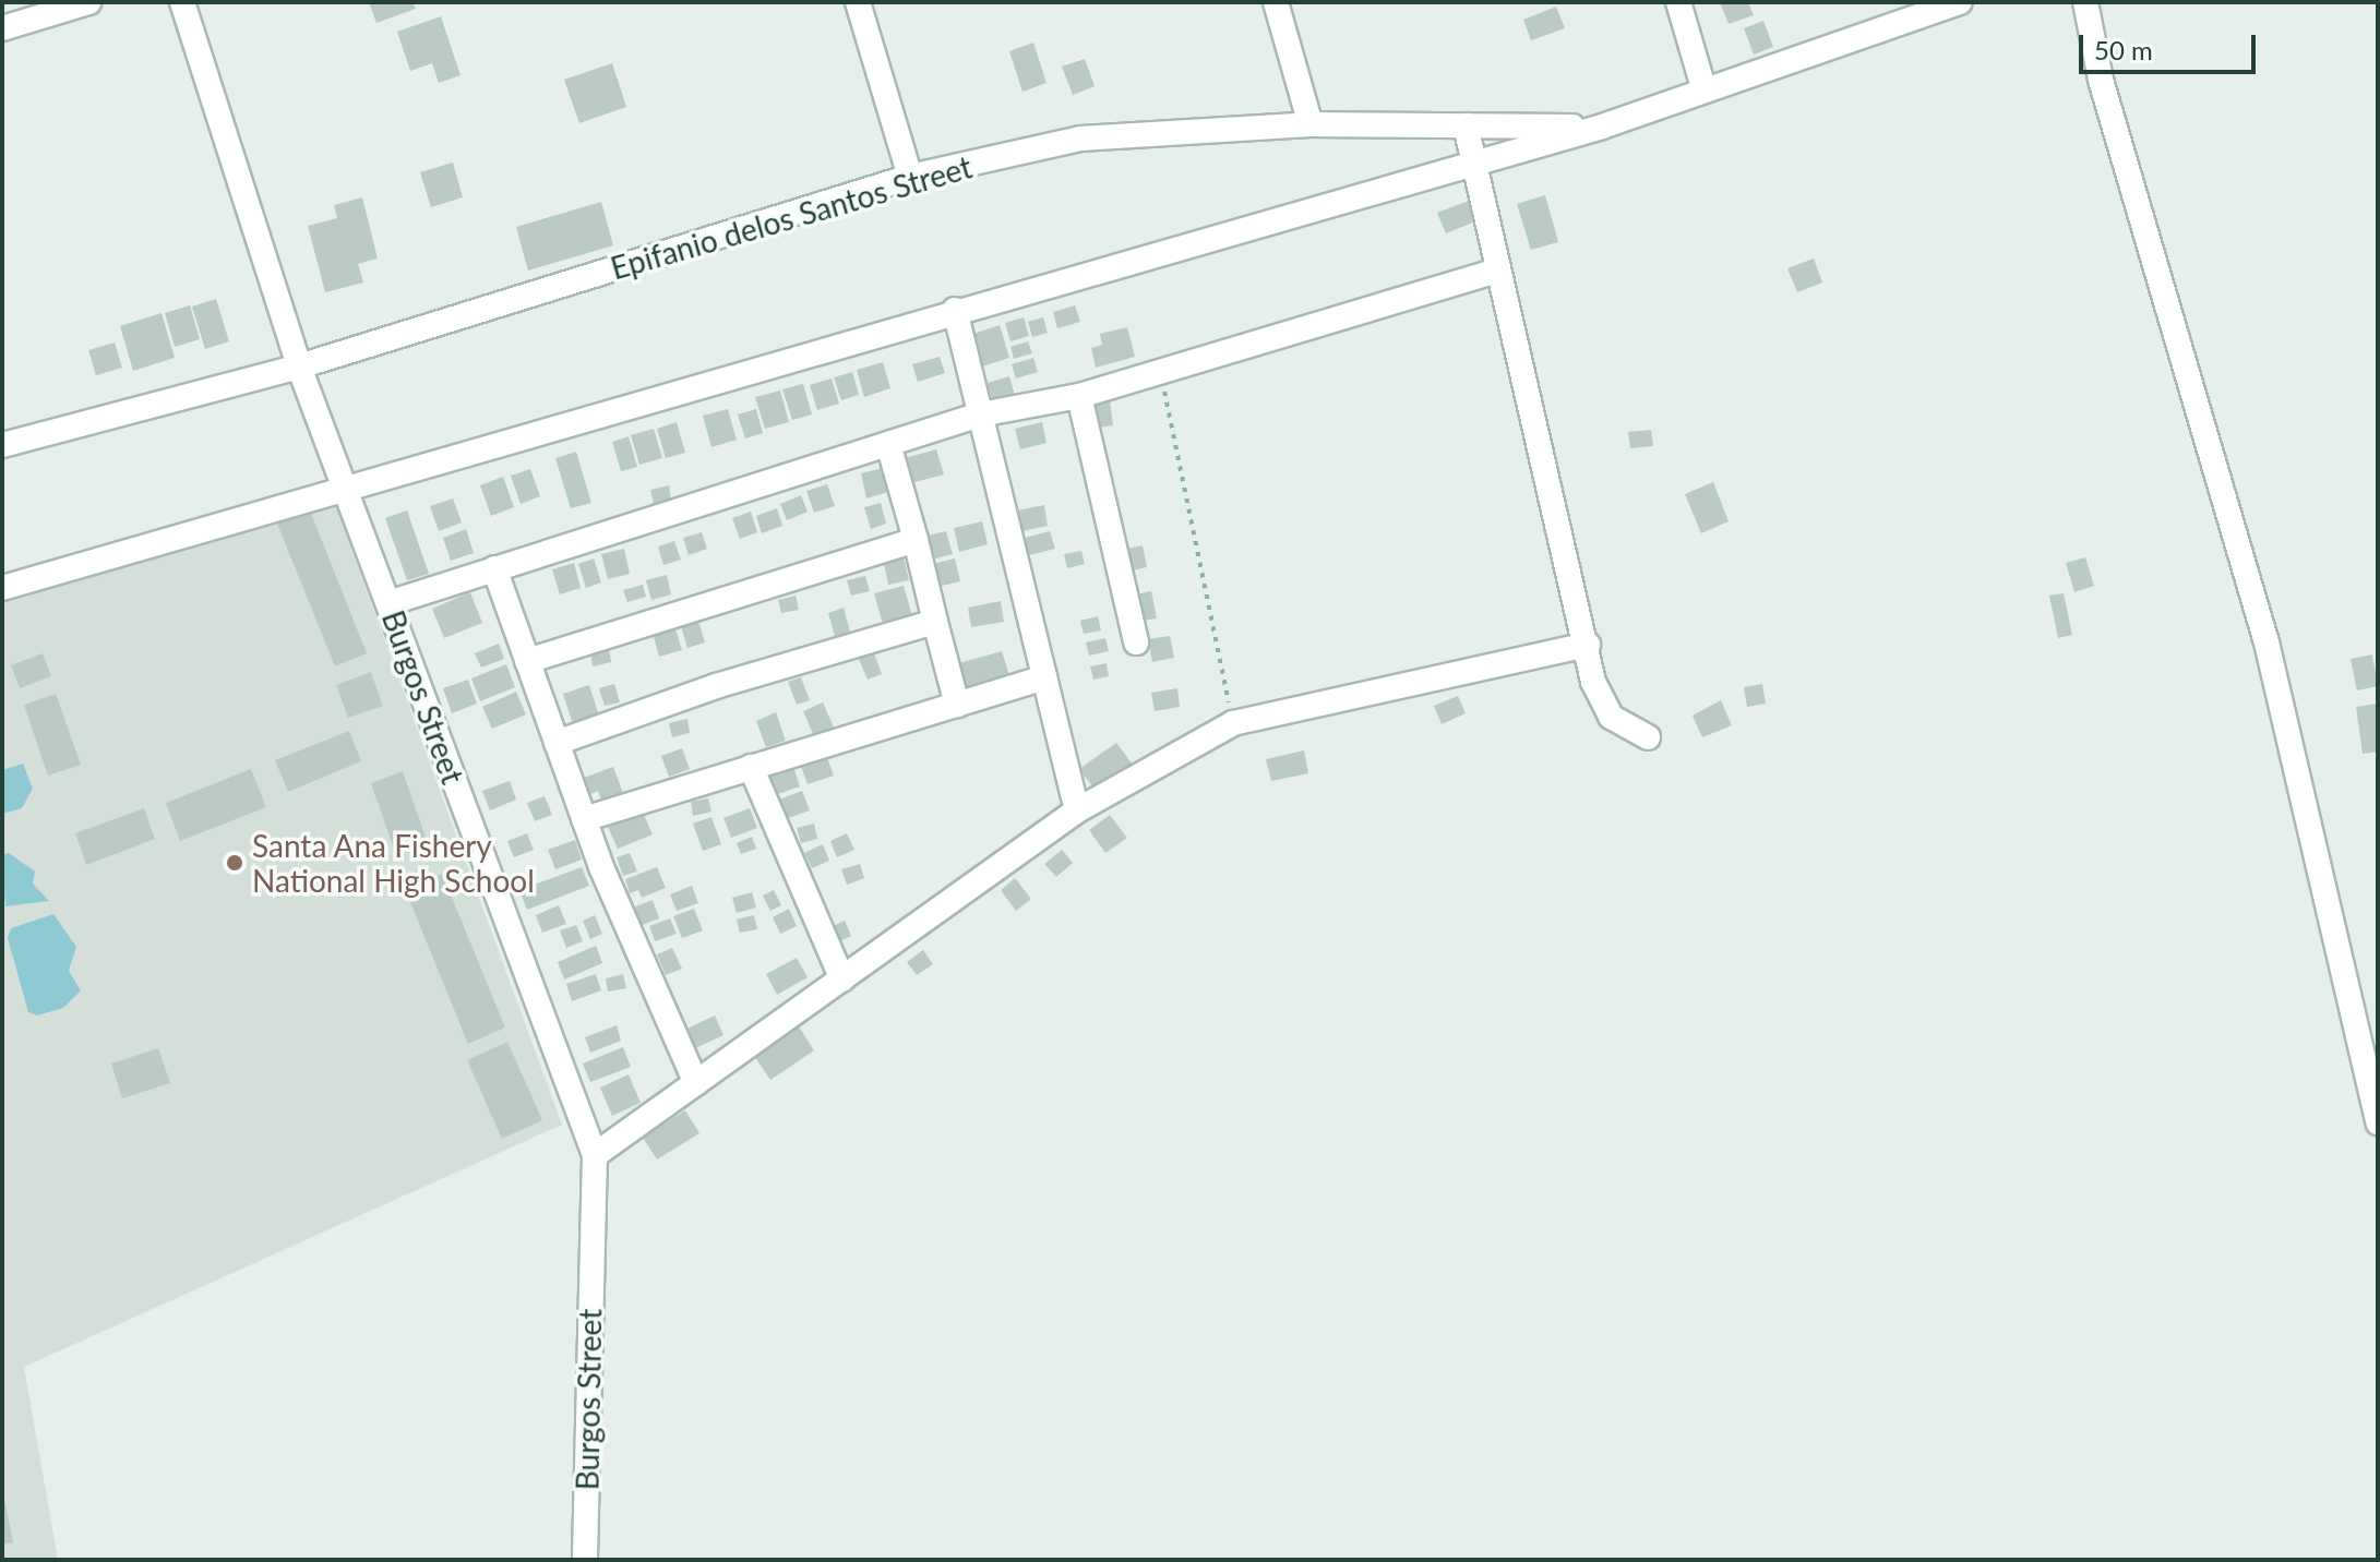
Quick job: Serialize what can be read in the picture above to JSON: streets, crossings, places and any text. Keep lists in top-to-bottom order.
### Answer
{
  "streets": {
    "street": ["Epifanio delos Santos Street", "Burgos Street"]
  },
  "crossings": [
    ["Epifanio delos Santos Street", "Burgos Street"]
  ],
  "places": ["Santa Ana Fishery National High School"],
  "scale_bar": "50 m"
}
